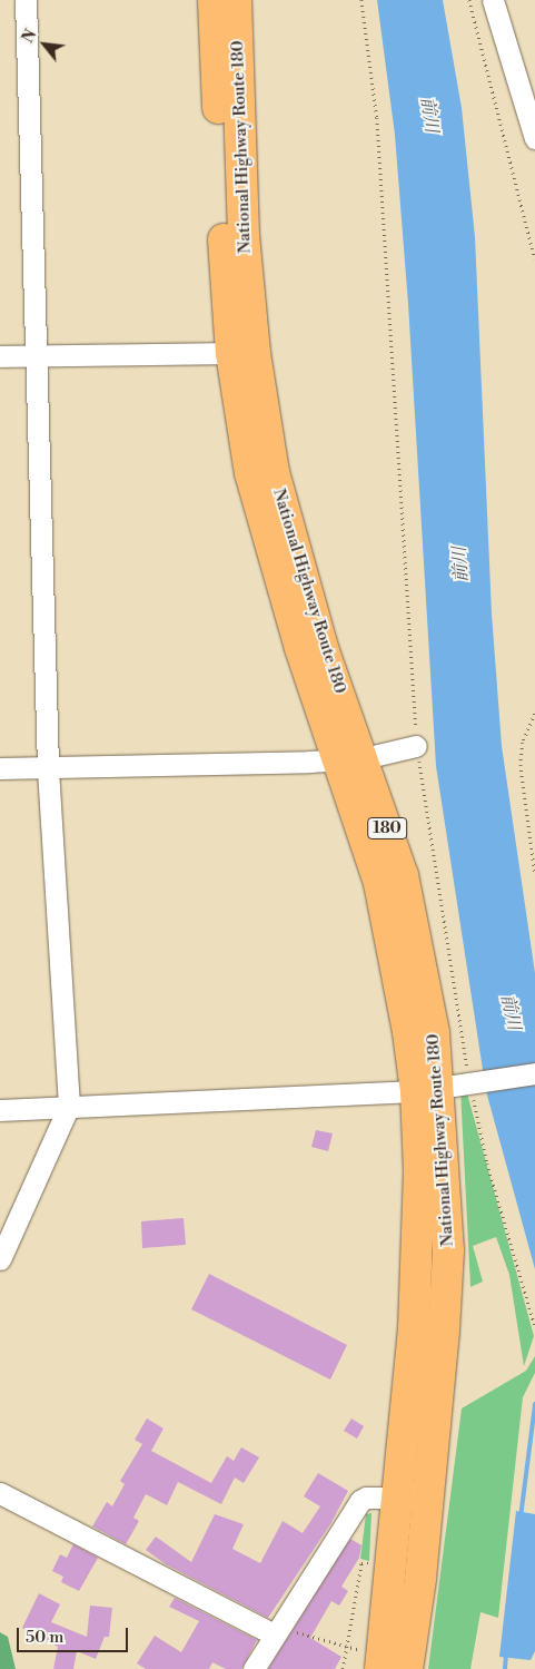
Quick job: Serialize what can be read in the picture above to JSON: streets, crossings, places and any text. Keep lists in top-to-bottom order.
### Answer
{
  "streets": {
    "highway": ["National Highway Route 180", "180"]
  },
  "water": ["前川"],
  "scale_bar": "50 m",
  "north": "top left"
}
